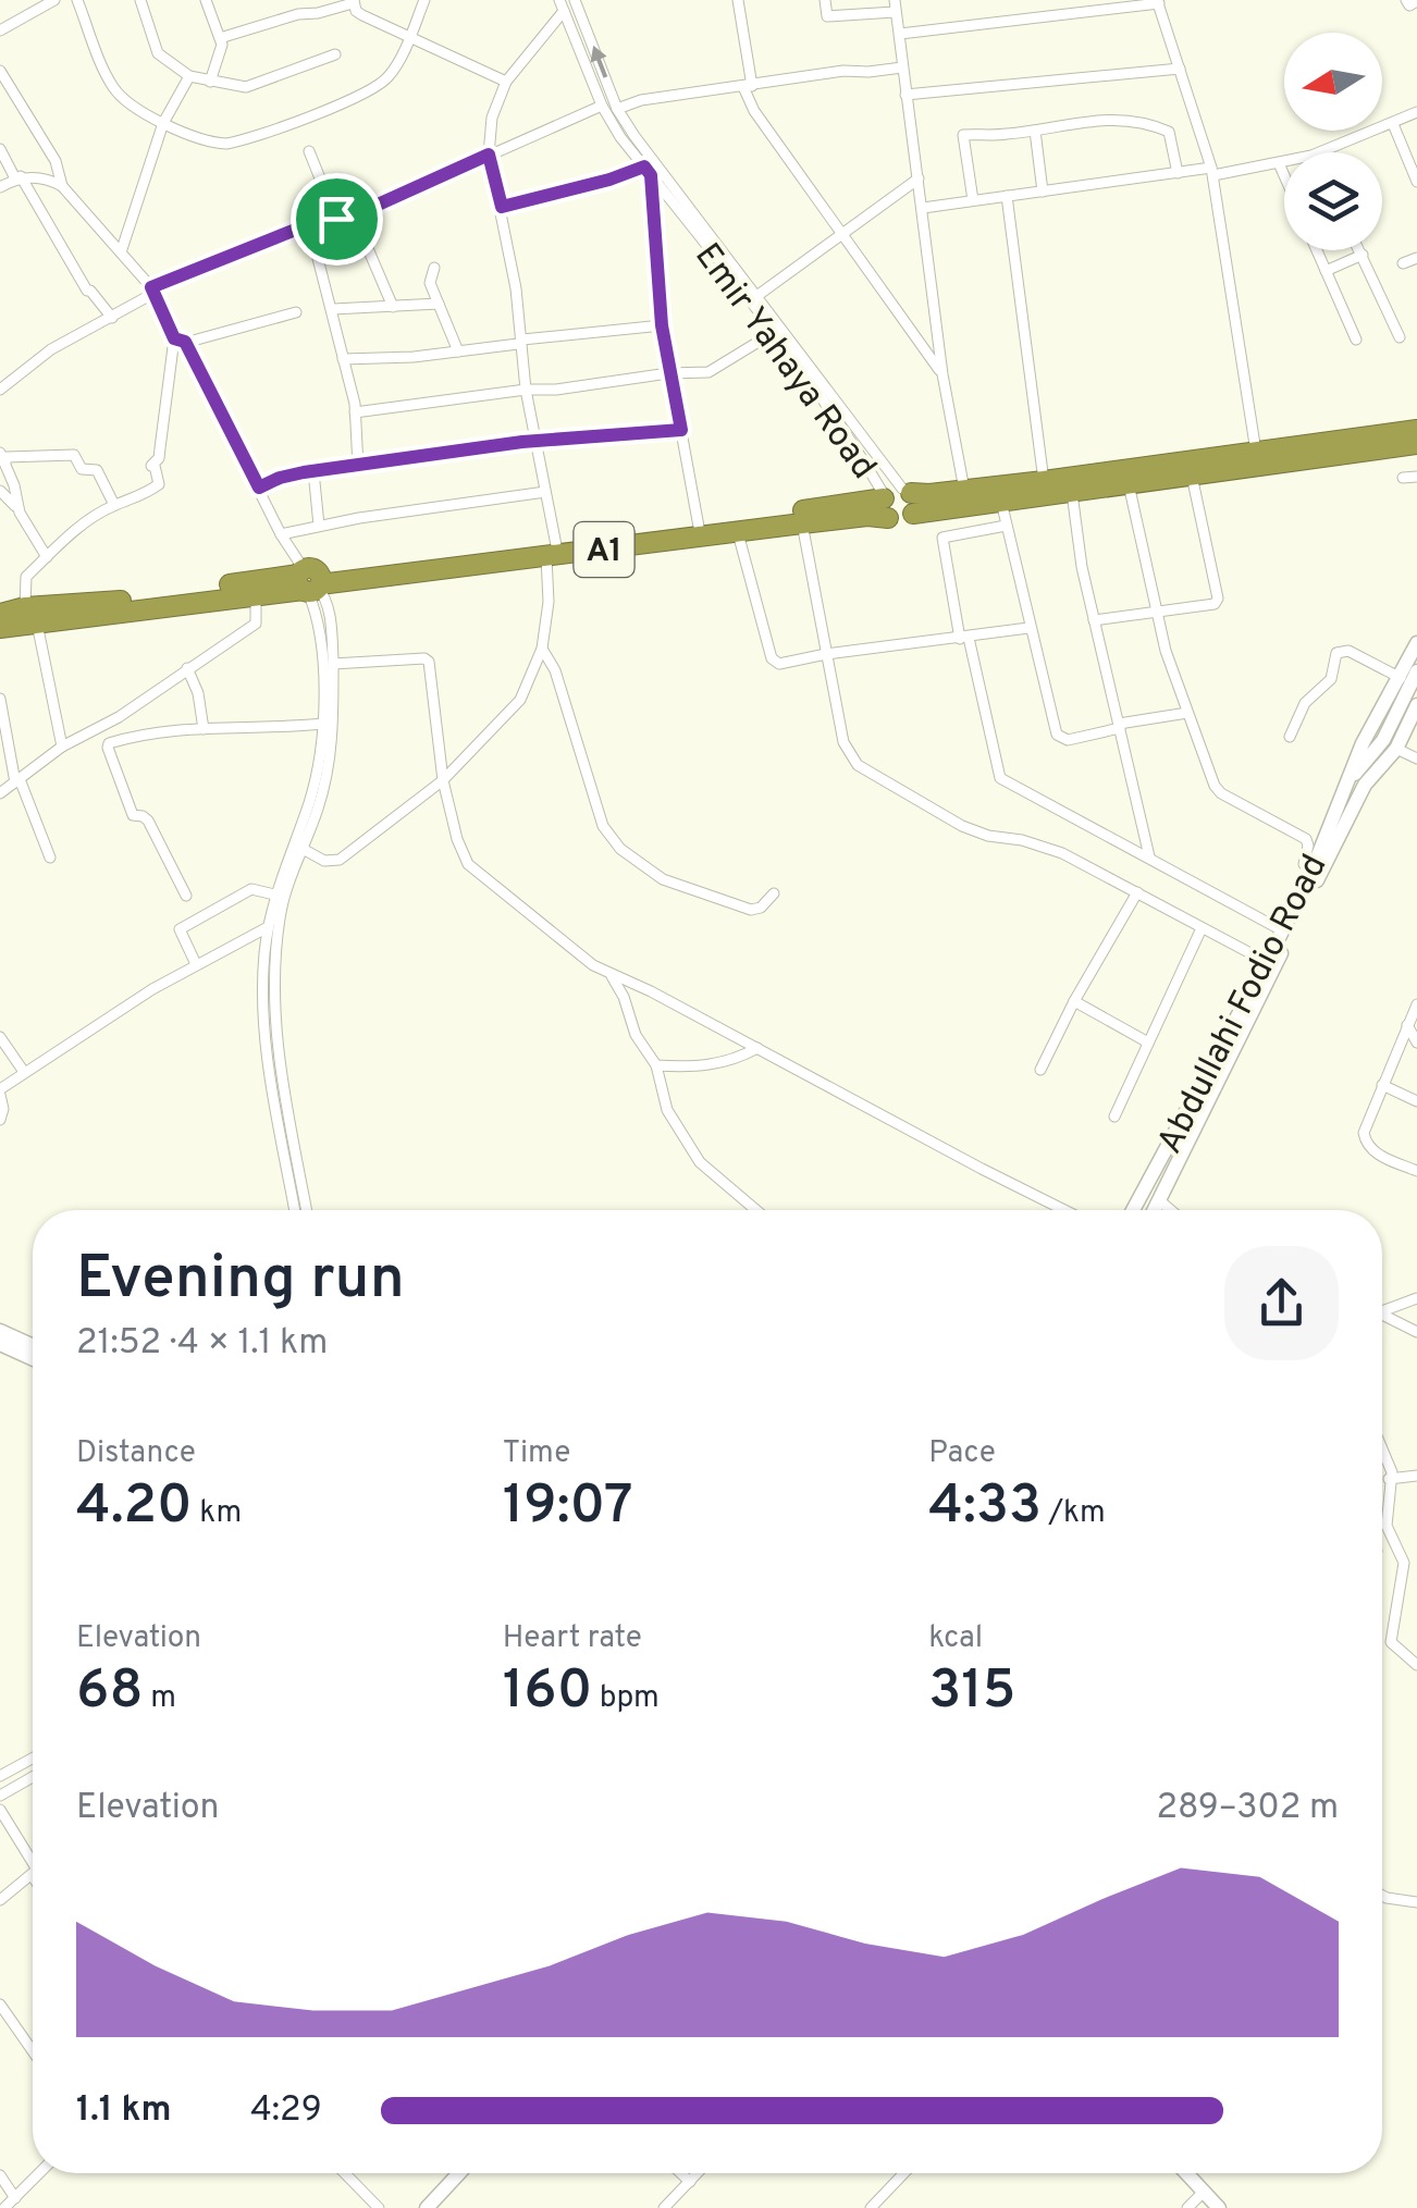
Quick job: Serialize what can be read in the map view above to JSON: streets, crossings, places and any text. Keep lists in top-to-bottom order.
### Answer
{
  "streets": {
    "highway": ["A1"],
    "main road": ["Abdullahi Fodio Road"],
    "street": ["Emir Yahaya Road"]
  },
  "crossings": [
    ["Emir Yahaya Road", "A1"]
  ],
  "north": "left",
  "page": {
    "heading": ["Evening run", "21:52 · 4 × 1.1 km"],
    "stats": [
      ["Distance", "4.20 km"],
      ["Time", "19:07"],
      ["Pace", "4:33 /km"],
      ["Elevation", "68 m"],
      ["Heart rate", "160 bpm"],
      ["kcal", "315"]
    ],
    "chart": ["Elevation", "289–302 m"],
    "list": [
      {
        "name": "1.1 km",
        "note": "4:29"
      }
    ]
  }
}
